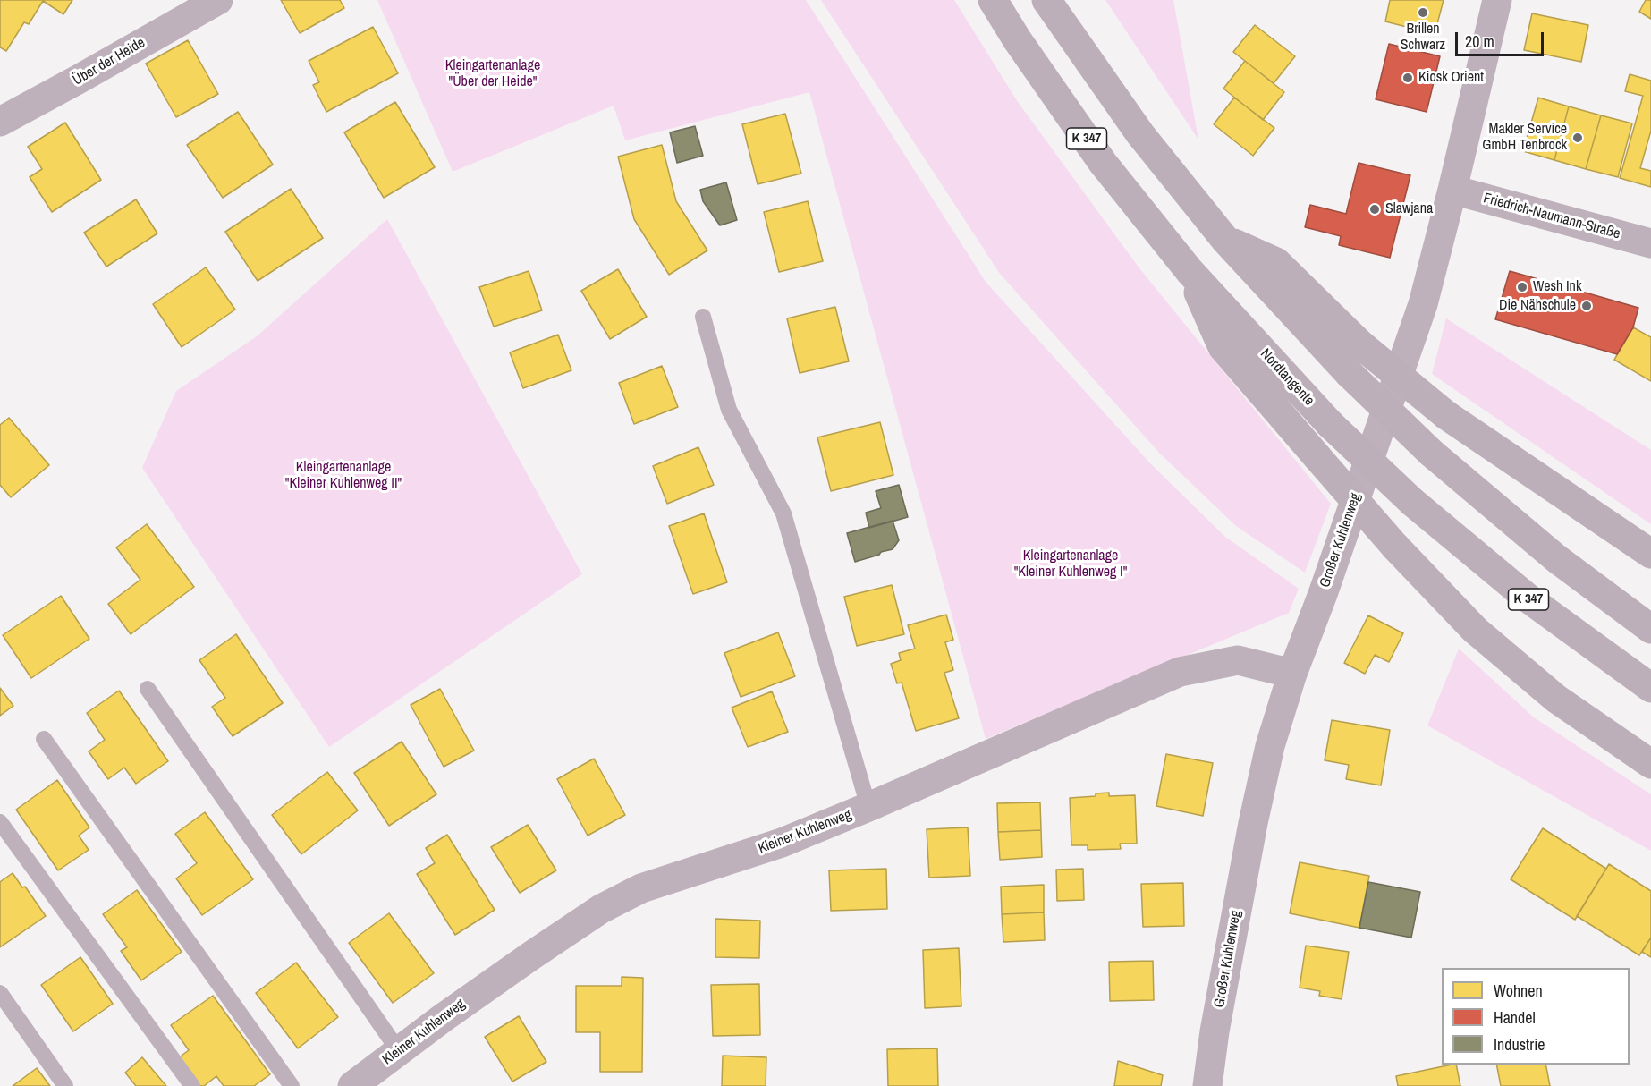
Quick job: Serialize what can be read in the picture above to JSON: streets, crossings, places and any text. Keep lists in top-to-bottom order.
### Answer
{
  "streets": {
    "highway": ["K 347", "Nordtangente"],
    "street": [
      "Über der Heide",
      "Friedrich-Naumann-Straße",
      "Großer Kuhlenweg",
      "Kleiner Kuhlenweg"
    ]
  },
  "crossings": [
    ["K 347", "Nordtangente"],
    ["Friedrich-Naumann-Straße", "Großer Kuhlenweg"],
    ["Großer Kuhlenweg", "Kleiner Kuhlenweg"]
  ],
  "parks": ["Kleingartenanlage \"Über der Heide\"", "Kleingartenanlage \"Kleiner Kuhlenweg II\"", "Kleingartenanlage \"Kleiner Kuhlenweg I\""],
  "places": [
    "Brillen Schwarz",
    "Kiosk Orient",
    "Makler Service GmbH Tenbrock",
    "Slawjana",
    "Wesh Ink",
    "Die Nähschule"
  ],
  "legend": ["Wohnen", "Handel", "Industrie"],
  "scale_bar": "20 m"
}
